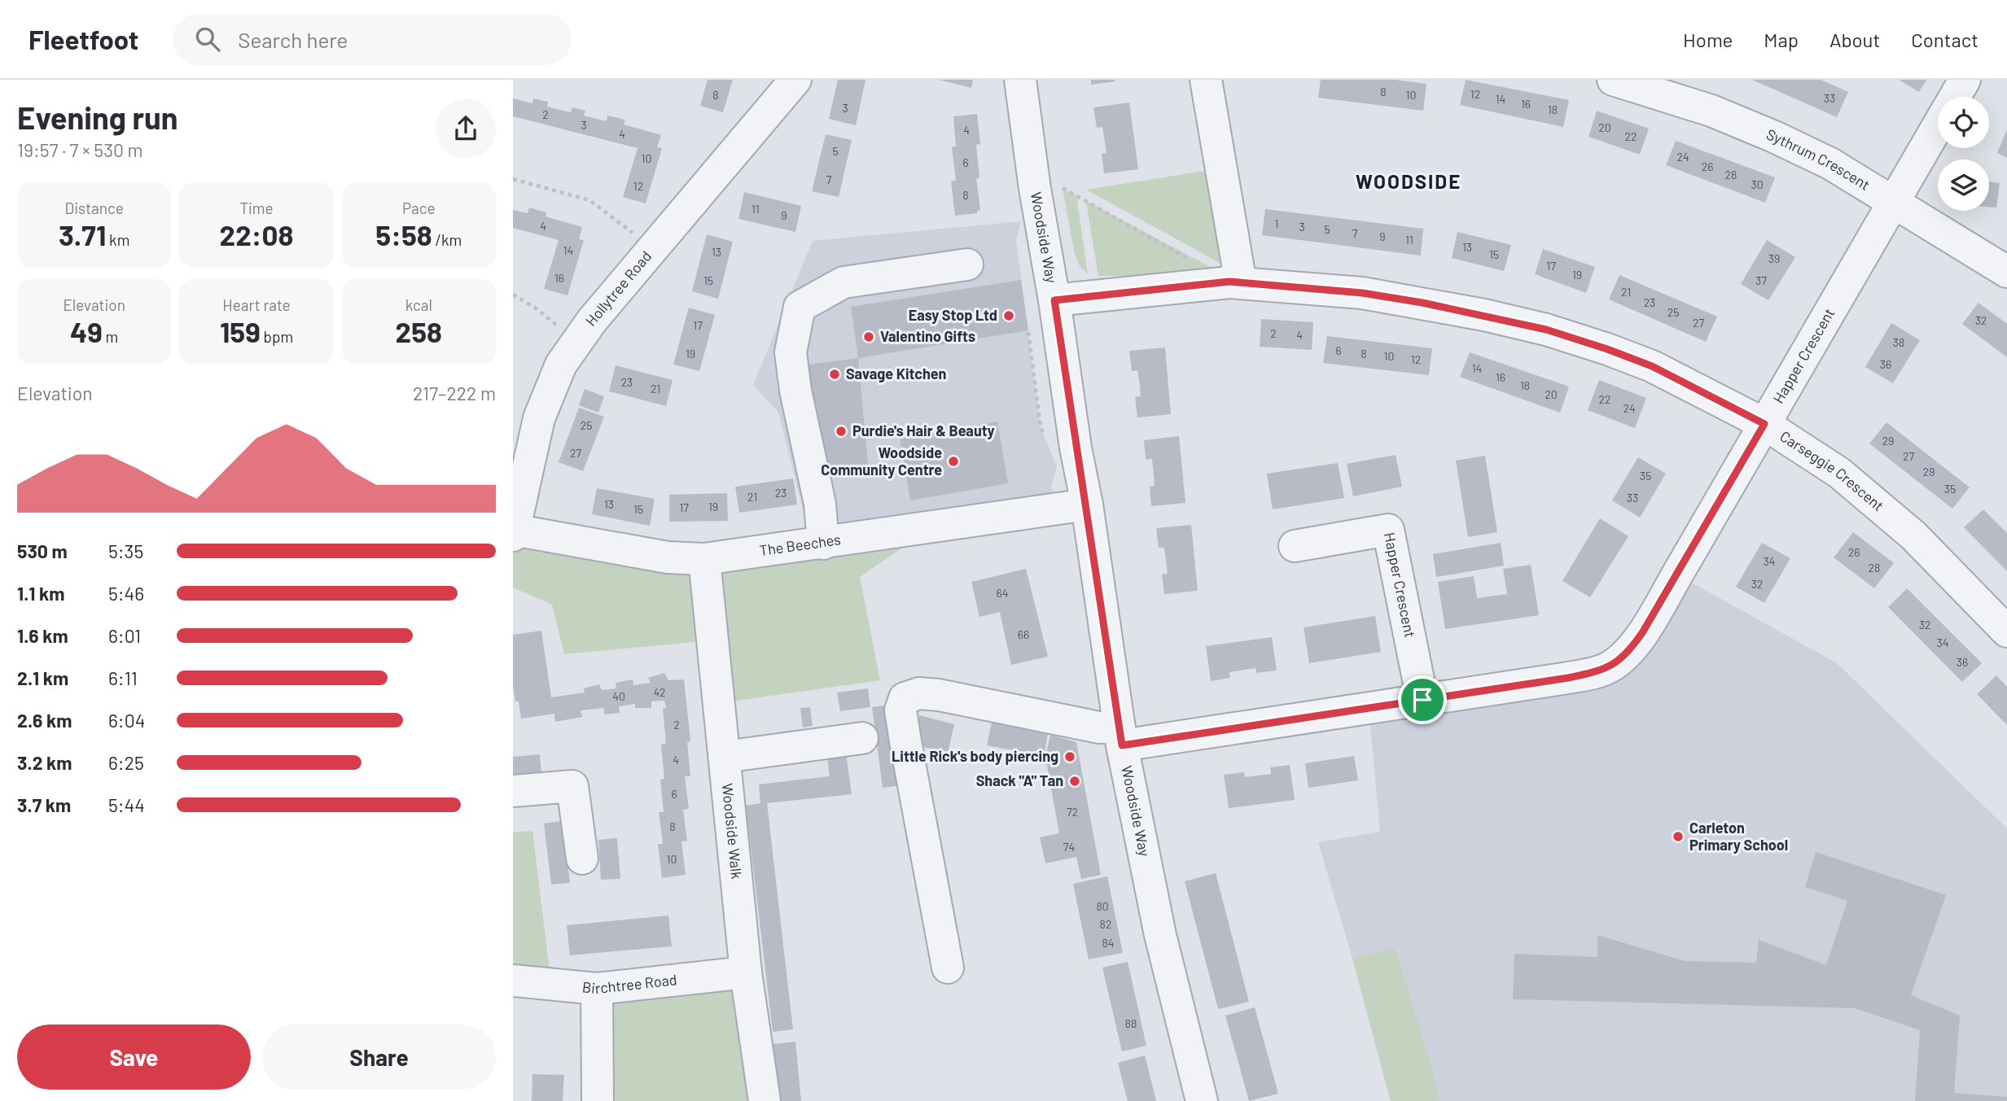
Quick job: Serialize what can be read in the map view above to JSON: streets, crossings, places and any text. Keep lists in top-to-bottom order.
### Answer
{
  "streets": {
    "street": [
      "Sythrum Crescent",
      "Woodside Way",
      "Hollytree Road",
      "Happer Crescent",
      "Carseggie Crescent",
      "The Beeches",
      "Woodside Walk",
      "Birchtree Road"
    ]
  },
  "crossings": [
    ["Sythrum Crescent", "Happer Crescent"],
    ["Woodside Way", "Happer Crescent"],
    ["Woodside Way", "Carseggie Crescent"],
    ["Woodside Way", "The Beeches"],
    ["Hollytree Road", "The Beeches"],
    ["Happer Crescent", "Carseggie Crescent"],
    ["The Beeches", "Woodside Walk"],
    ["Woodside Walk", "Birchtree Road"]
  ],
  "districts": ["WOODSIDE"],
  "places": [
    "Easy Stop Ltd",
    "Valentino Gifts",
    "Savage Kitchen",
    "Purdie's Hair & Beauty",
    "Woodside Community Centre",
    "Little Rick's body piercing",
    "Shack \"A\" Tan",
    "Carleton Primary School"
  ],
  "house_numbers": [
    "8",
    "12",
    "8",
    "10",
    "33",
    "14",
    "16",
    "3",
    "18",
    "2",
    "3",
    "20",
    "4",
    "4",
    "22",
    "5",
    "24",
    "10",
    "6",
    "26",
    "28",
    "7",
    "30",
    "12",
    "8",
    "11",
    "9",
    "1",
    "4",
    "3",
    "5",
    "7",
    "9",
    "11",
    "13",
    "14",
    "13",
    "15",
    "39",
    "17",
    "19",
    "16",
    "15",
    "37",
    "21",
    "23",
    "25",
    "32",
    "27",
    "17",
    "2",
    "4",
    "38",
    "6",
    "19",
    "8",
    "10",
    "12",
    "36",
    "14",
    "16",
    "23",
    "18",
    "21",
    "20",
    "22",
    "24",
    "25",
    "29",
    "27",
    "27",
    "29",
    "35",
    "35",
    "23",
    "21",
    "33",
    "13",
    "19",
    "17",
    "15",
    "26",
    "34",
    "28",
    "32",
    "64",
    "32",
    "66",
    "34",
    "36",
    "42",
    "40",
    "2",
    "4",
    "6",
    "72",
    "8",
    "74",
    "10",
    "80",
    "82",
    "84",
    "88"
  ],
  "page": {
    "header": "Fleetfoot",
    "search": "Search here",
    "nav": [
      "Home",
      "Map",
      "About",
      "Contact"
    ],
    "heading": ["Evening run", "19:57 · 7 × 530 m"],
    "stats": [
      ["Distance", "3.71 km"],
      ["Time", "22:08"],
      ["Pace", "5:58 /km"],
      ["Elevation", "49 m"],
      ["Heart rate", "159 bpm"],
      ["kcal", "258"]
    ],
    "chart": ["Elevation", "217–222 m"],
    "list": [
      {
        "name": "530 m",
        "note": "5:35"
      },
      {
        "name": "1.1 km",
        "note": "5:46"
      },
      {
        "name": "1.6 km",
        "note": "6:01"
      },
      {
        "name": "2.1 km",
        "note": "6:11"
      },
      {
        "name": "2.6 km",
        "note": "6:04"
      },
      {
        "name": "3.2 km",
        "note": "6:25"
      },
      {
        "name": "3.7 km",
        "note": "5:44"
      }
    ],
    "buttons": ["Save", "Share"]
  }
}
